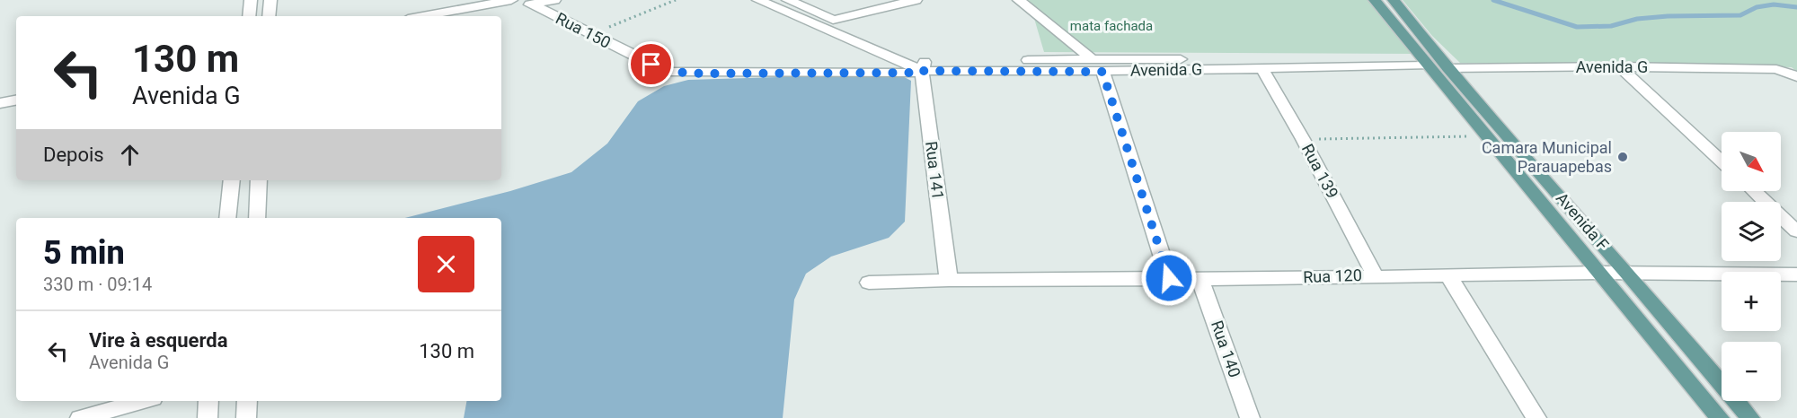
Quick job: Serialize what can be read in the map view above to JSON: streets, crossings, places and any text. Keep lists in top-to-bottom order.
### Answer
{
  "streets": {
    "main road": ["Avenida F"],
    "street": [
      "Rua 150",
      "Avenida G",
      "Rua 141",
      "Rua 139",
      "Rua 120",
      "Rua 140"
    ]
  },
  "crossings": [
    ["Rua 150", "Avenida G"],
    ["Rua 150", "Rua 141"],
    ["Avenida G", "Rua 141"],
    ["Avenida G", "Rua 139"],
    ["Avenida G", "Avenida F"],
    ["Rua 141", "Rua 120"],
    ["Rua 139", "Rua 120"],
    ["Avenida F", "Rua 120"],
    ["Rua 120", "Rua 140"]
  ],
  "parks": ["mata fachada"],
  "places": ["Camara Municipal Parauapebas"],
  "north": "bottom right",
  "page": {
    "turn": ["130 m", "Avenida G"],
    "then": "Depois",
    "map_buttons": ["+", "−"],
    "heading": ["5 min", "330 m · 09:14"],
    "list": [
      {
        "name": "Vire à esquerda",
        "note": "Avenida G",
        "value": "130 m"
      }
    ]
  }
}
